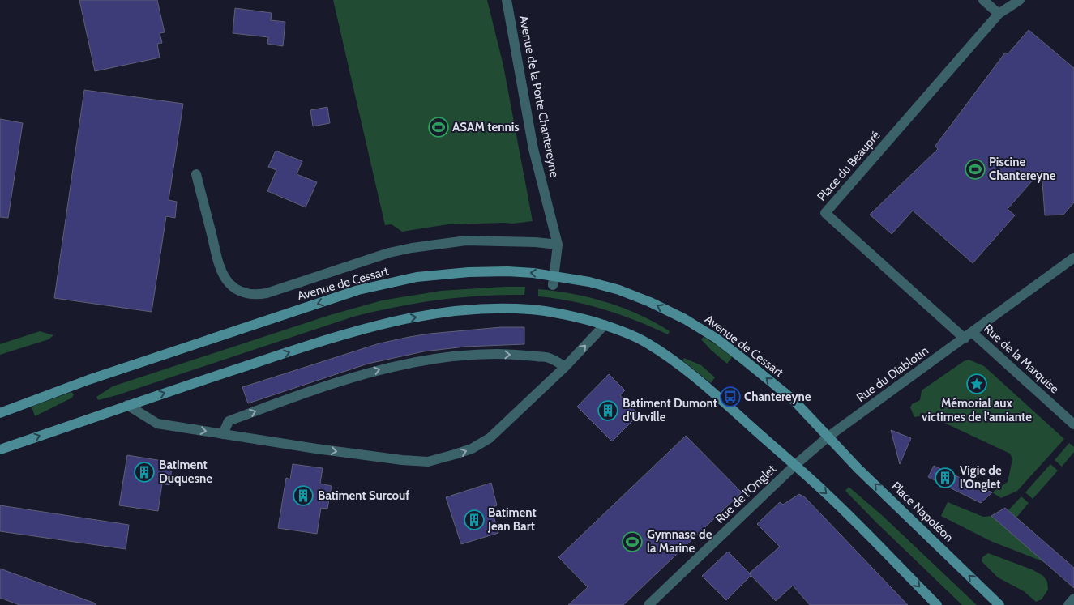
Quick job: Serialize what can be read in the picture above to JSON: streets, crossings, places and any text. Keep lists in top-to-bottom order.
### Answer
{
  "streets": {
    "main road": ["Avenue de Cessart", "Place Napoléon"],
    "street": [
      "Avenue de la Porte Chantereyne",
      "Place du Beaupré",
      "Rue de la Marquise",
      "Rue du Diablotin",
      "Rue de l'Onglet"
    ]
  },
  "crossings": [
    ["Avenue de la Porte Chantereyne", "Avenue de Cessart"],
    ["Place du Beaupré", "Rue de la Marquise"],
    ["Place du Beaupré", "Rue du Diablotin"],
    ["Avenue de Cessart", "Rue du Diablotin"],
    ["Avenue de Cessart", "Rue de l'Onglet"],
    ["Avenue de Cessart", "Place Napoléon"],
    ["Rue de la Marquise", "Rue du Diablotin"],
    ["Rue du Diablotin", "Rue de l'Onglet"],
    ["Rue du Diablotin", "Place Napoléon"],
    ["Rue de l'Onglet", "Place Napoléon"]
  ],
  "places": {
    "sports": ["ASAM tennis", "Piscine Chantereyne", "Gymnase de la Marine"],
    "place": ["Mémorial aux victimes de l'amiante"],
    "bus stop": ["Chantereyne"],
    "building": [
      "Batiment Dumont d'Urville",
      "Batiment Duquesne",
      "Vigie de l'Onglet",
      "Batiment Surcouf",
      "Batiment Jean Bart"
    ]
  }
}
